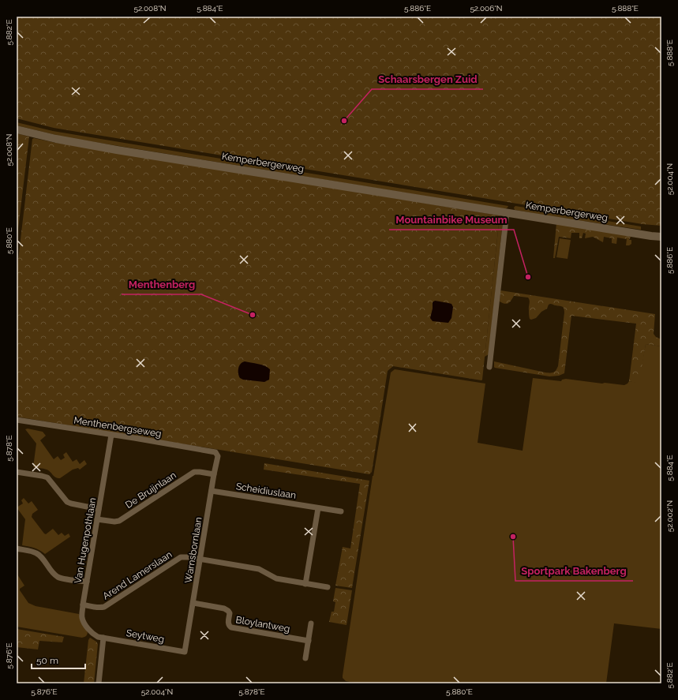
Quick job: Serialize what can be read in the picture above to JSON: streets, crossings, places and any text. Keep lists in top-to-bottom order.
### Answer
{
  "streets": {
    "main road": ["Kemperbergerweg"],
    "street": [
      "Menthenbergseweg",
      "De Bruijnlaan",
      "Scheidiuslaan",
      "Van Hugenpothlaan",
      "Warnsbornlaan",
      "Arend Lamerslaan",
      "Bloylantweg",
      "Seytweg"
    ]
  },
  "crossings": [
    ["Menthenbergseweg", "Van Hugenpothlaan"],
    ["Menthenbergseweg", "Warnsbornlaan"],
    ["De Bruijnlaan", "Van Hugenpothlaan"],
    ["De Bruijnlaan", "Warnsbornlaan"],
    ["Scheidiuslaan", "Warnsbornlaan"],
    ["Van Hugenpothlaan", "Arend Lamerslaan"],
    ["Van Hugenpothlaan", "Seytweg"],
    ["Warnsbornlaan", "Arend Lamerslaan"],
    ["Warnsbornlaan", "Bloylantweg"],
    ["Warnsbornlaan", "Seytweg"]
  ],
  "places": [
    "Schaarsbergen Zuid",
    "Mountainbike Museum",
    "Menthenberg",
    "Sportpark Bakenberg"
  ],
  "scale_bar": "50 m",
  "coordinates": [
    "52.008°N",
    "5.884°E",
    "5.886°E",
    "52.006°N",
    "5.888°E",
    "5.882°E",
    "52.004°N",
    "5.880°E",
    "5.878°E",
    "52.002°N",
    "5.876°E"
  ]
}
